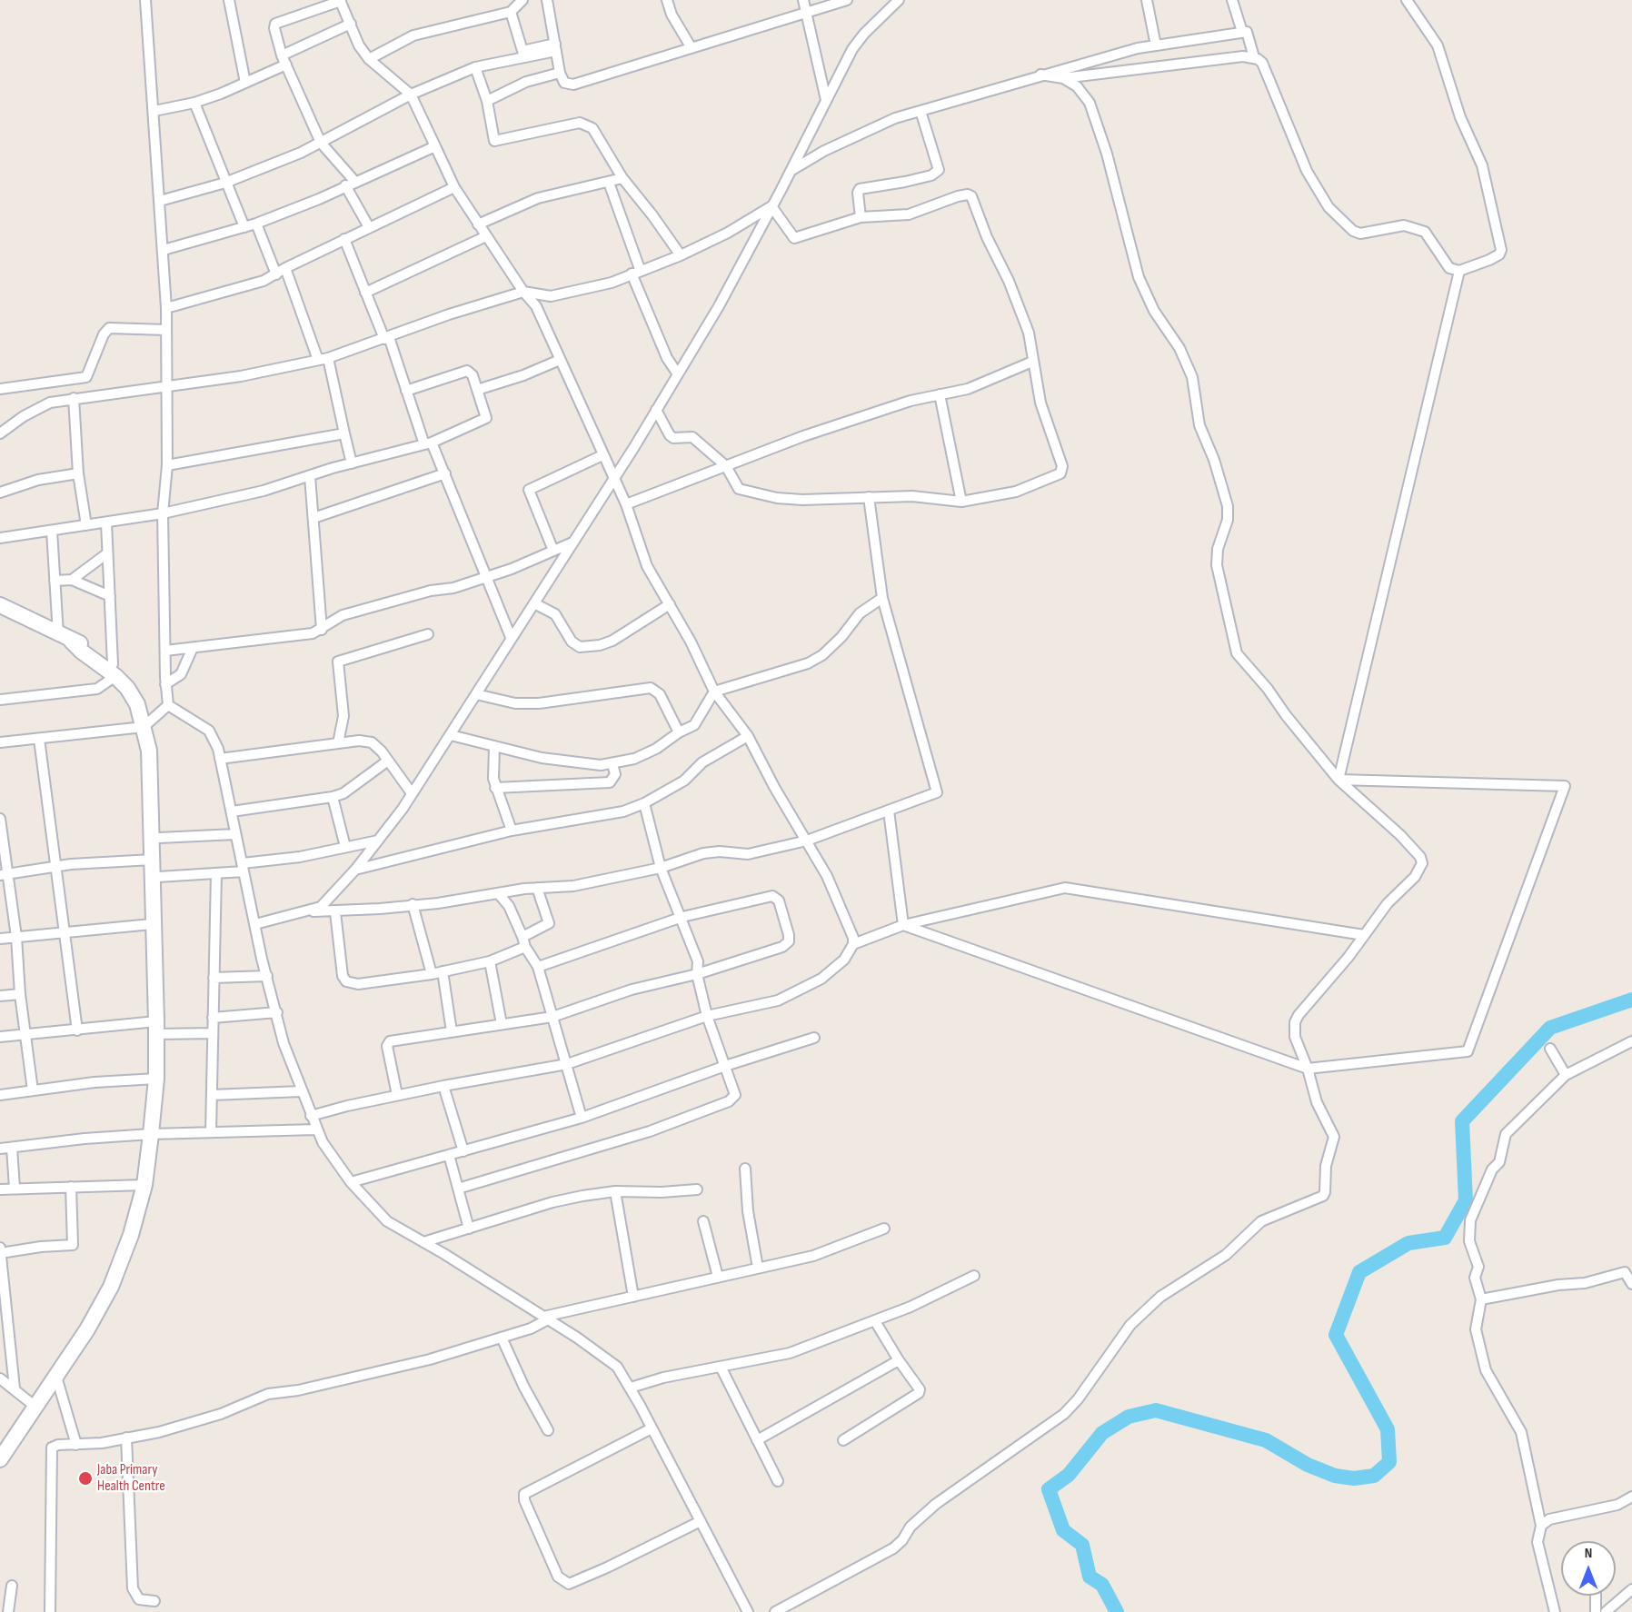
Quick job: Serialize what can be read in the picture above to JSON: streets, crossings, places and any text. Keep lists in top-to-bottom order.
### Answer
{
  "places": ["Jaba Primary Health Centre"],
  "north": "top"
}
